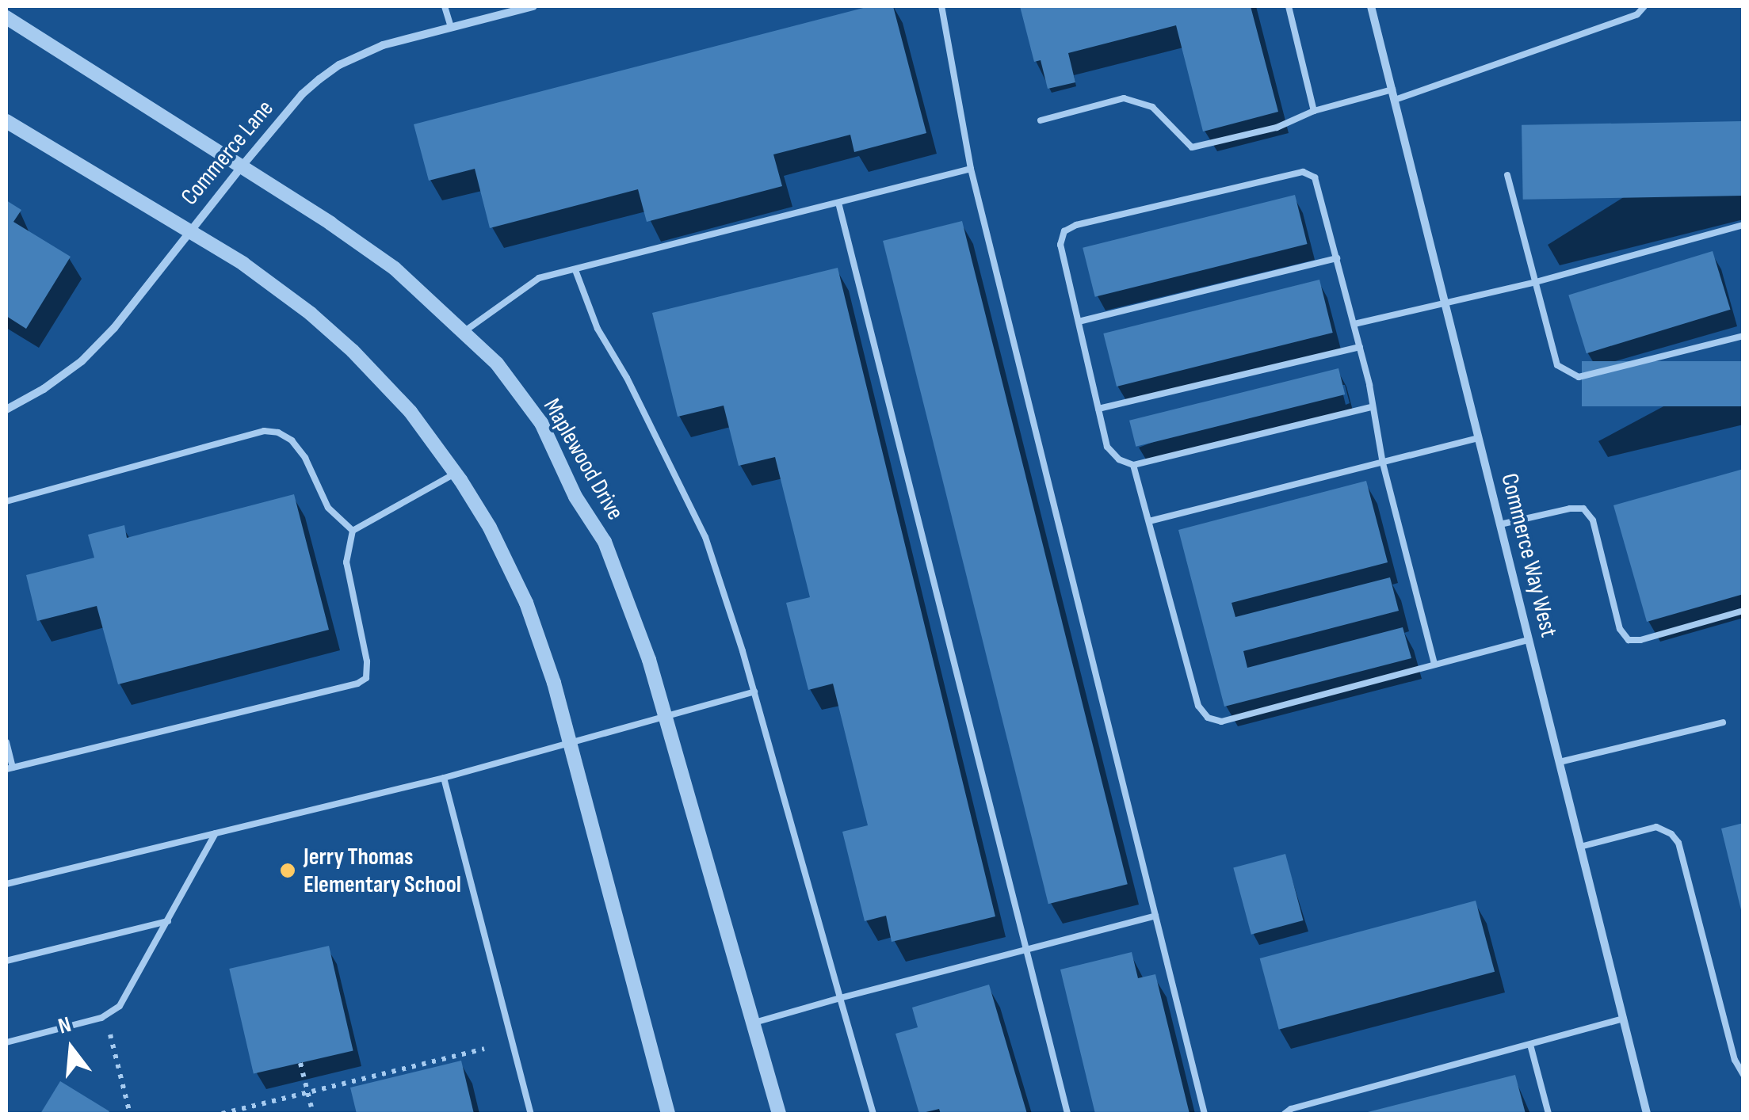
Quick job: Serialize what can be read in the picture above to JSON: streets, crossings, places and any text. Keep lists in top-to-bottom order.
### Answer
{
  "streets": {
    "street": ["Commerce Lane", "Maplewood Drive", "Commerce Way West"]
  },
  "crossings": [
    ["Commerce Lane", "Maplewood Drive"]
  ],
  "places": ["Jerry Thomas Elementary School"],
  "north": "top"
}
